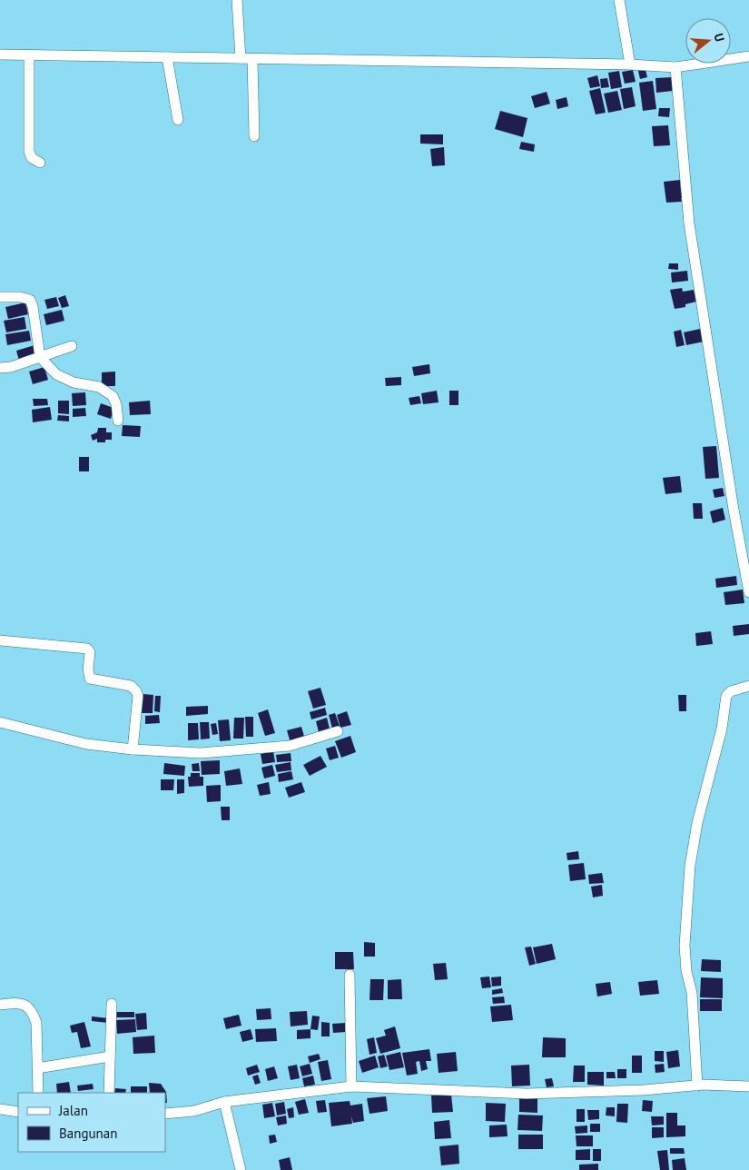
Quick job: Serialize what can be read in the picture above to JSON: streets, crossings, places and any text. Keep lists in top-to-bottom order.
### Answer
{
  "legend": ["Jalan", "Bangunan"],
  "north": "right"
}
